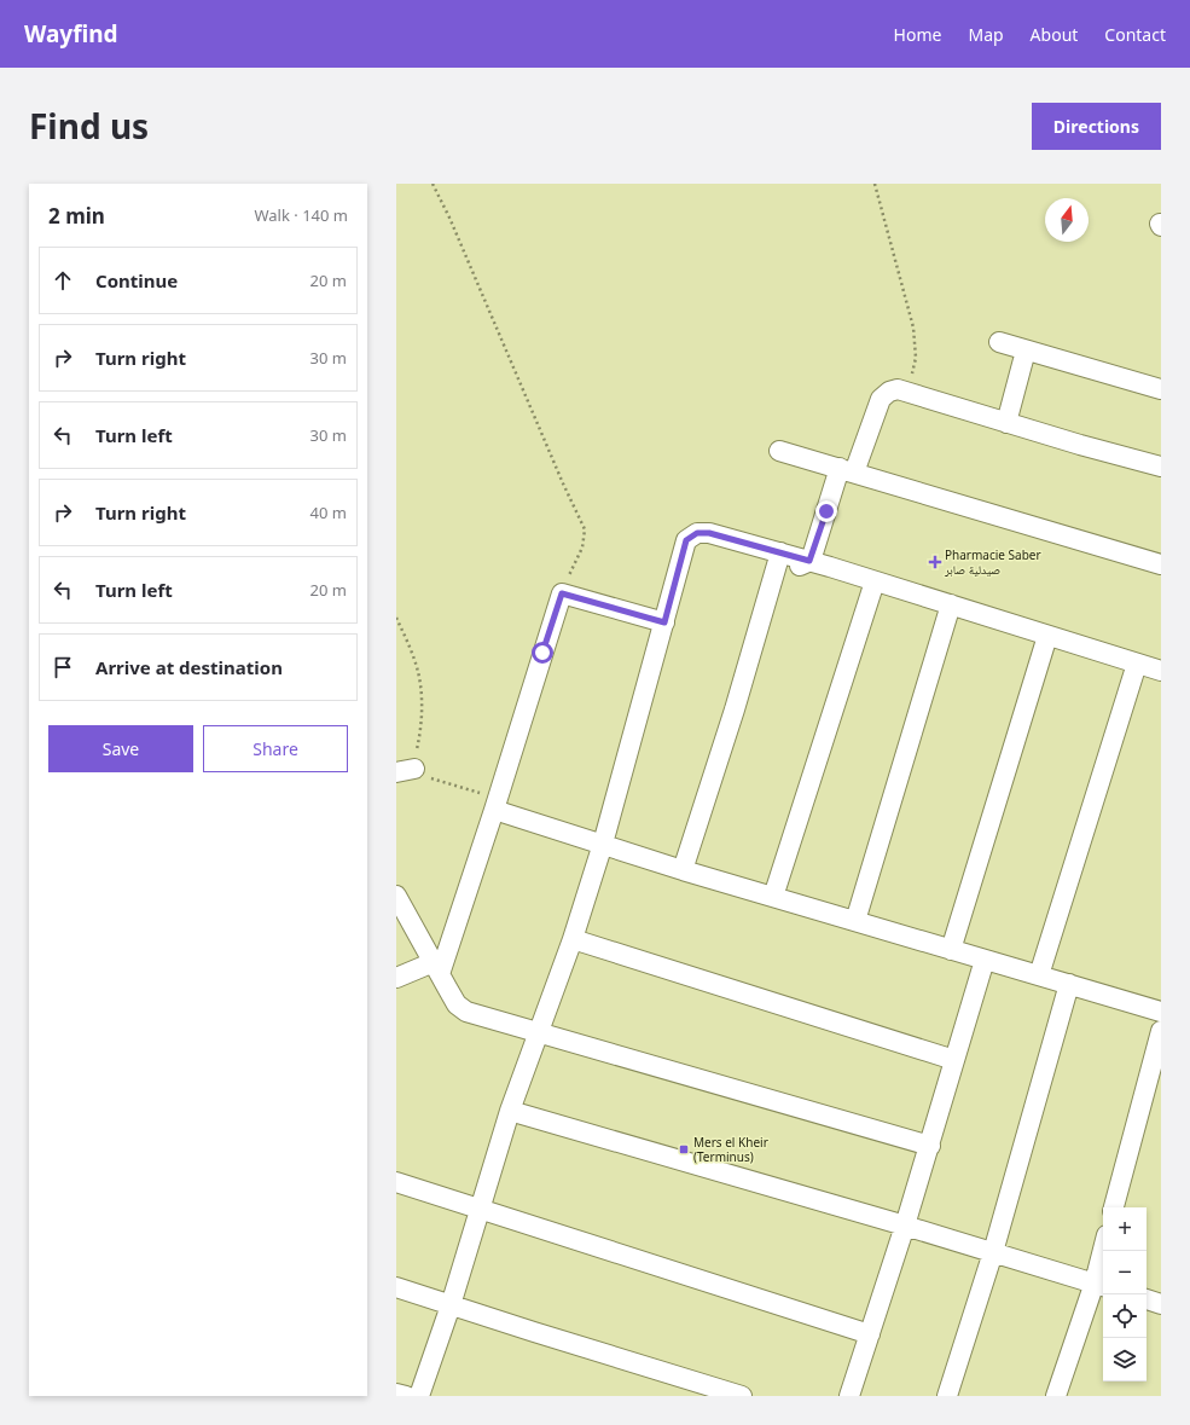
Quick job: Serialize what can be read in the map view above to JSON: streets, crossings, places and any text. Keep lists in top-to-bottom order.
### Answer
{
  "places": {
    "health": ["Pharmacie Saber صيدلية صابر"],
    "transit": ["Mers el Kheir (Terminus)"]
  },
  "north": "top",
  "page": {
    "header": "Wayfind",
    "nav": [
      "Home",
      "Map",
      "About",
      "Contact"
    ],
    "title": "Find us",
    "buttons": [
      "Directions",
      ["Save", "Share"]
    ],
    "heading": ["2 min", "Walk · 140 m"],
    "list": [
      ["Continue", "20 m"],
      ["Turn right", "30 m"],
      ["Turn left", "30 m"],
      ["Turn right", "40 m"],
      ["Turn left", "20 m"],
      "Arrive at destination"
    ],
    "map_buttons": ["+", "−"]
  }
}
